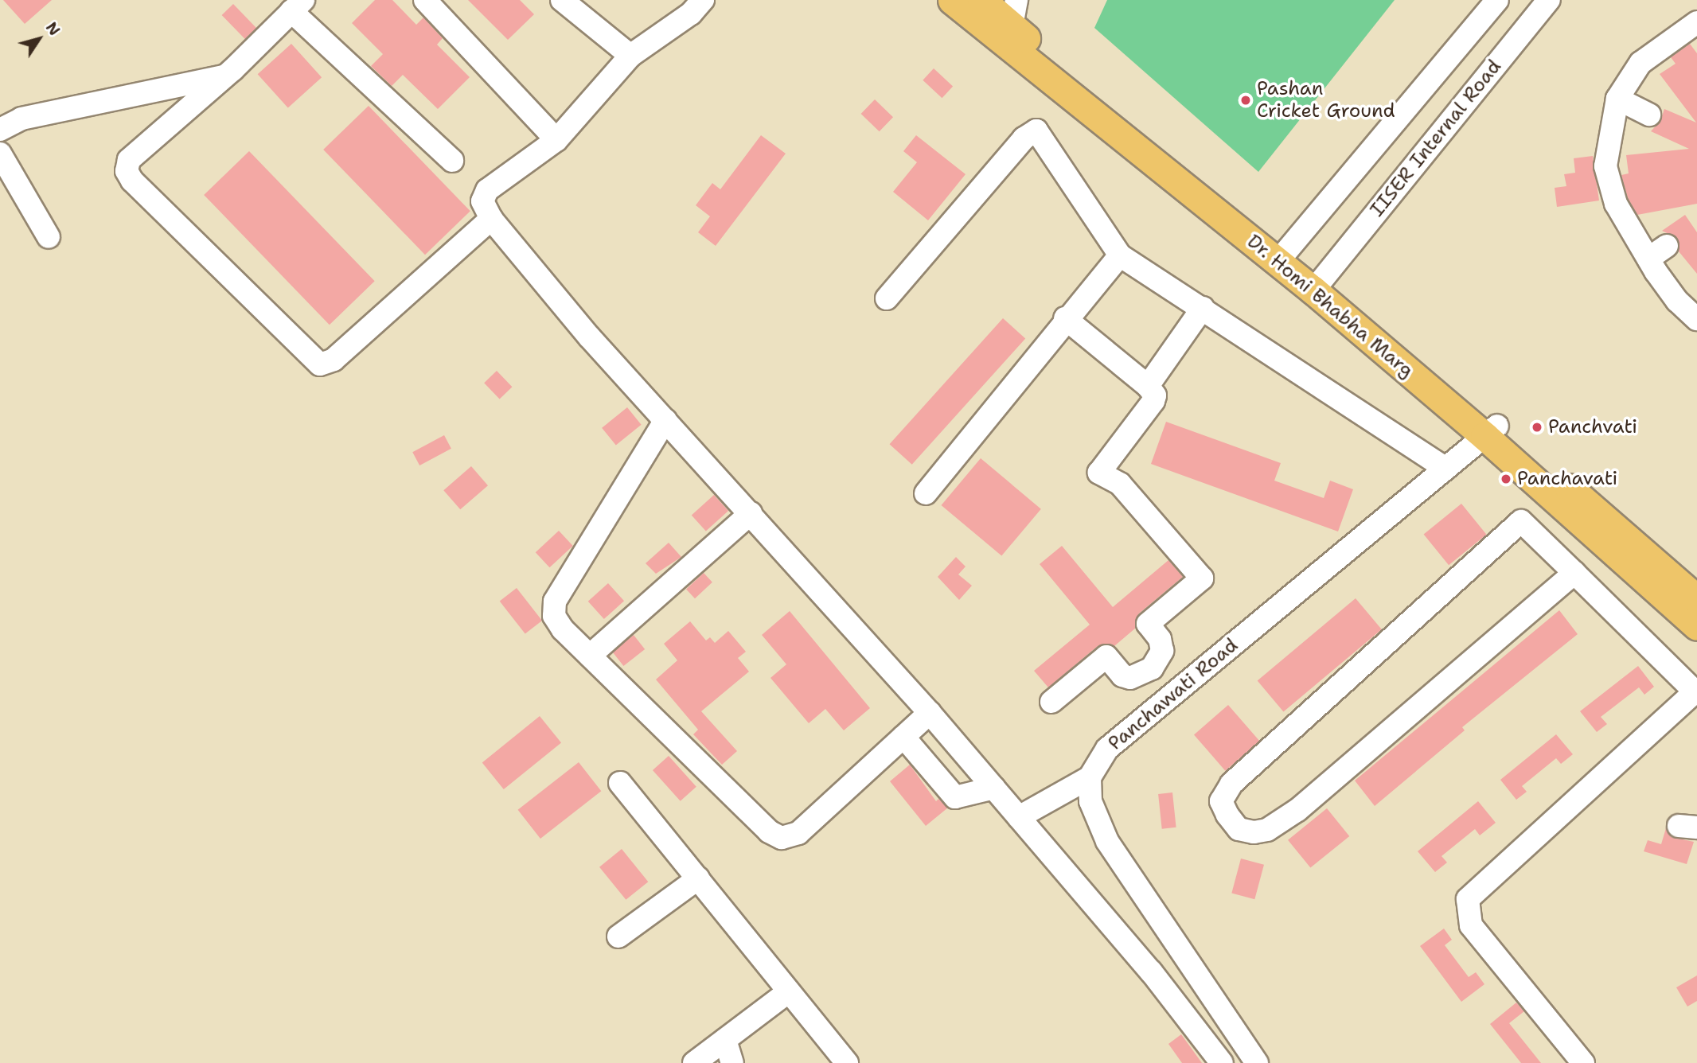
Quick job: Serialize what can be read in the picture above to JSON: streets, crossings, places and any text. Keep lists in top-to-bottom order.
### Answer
{
  "streets": {
    "main road": ["Dr. Homi Bhabha Marg"],
    "street": ["IISER Internal Road", "Panchawati Road"]
  },
  "crossings": [
    ["IISER Internal Road", "Dr. Homi Bhabha Marg"],
    ["Dr. Homi Bhabha Marg", "Panchawati Road"]
  ],
  "places": ["Pashan Cricket Ground", "Panchvati", "Panchavati"],
  "north": "top right"
}
